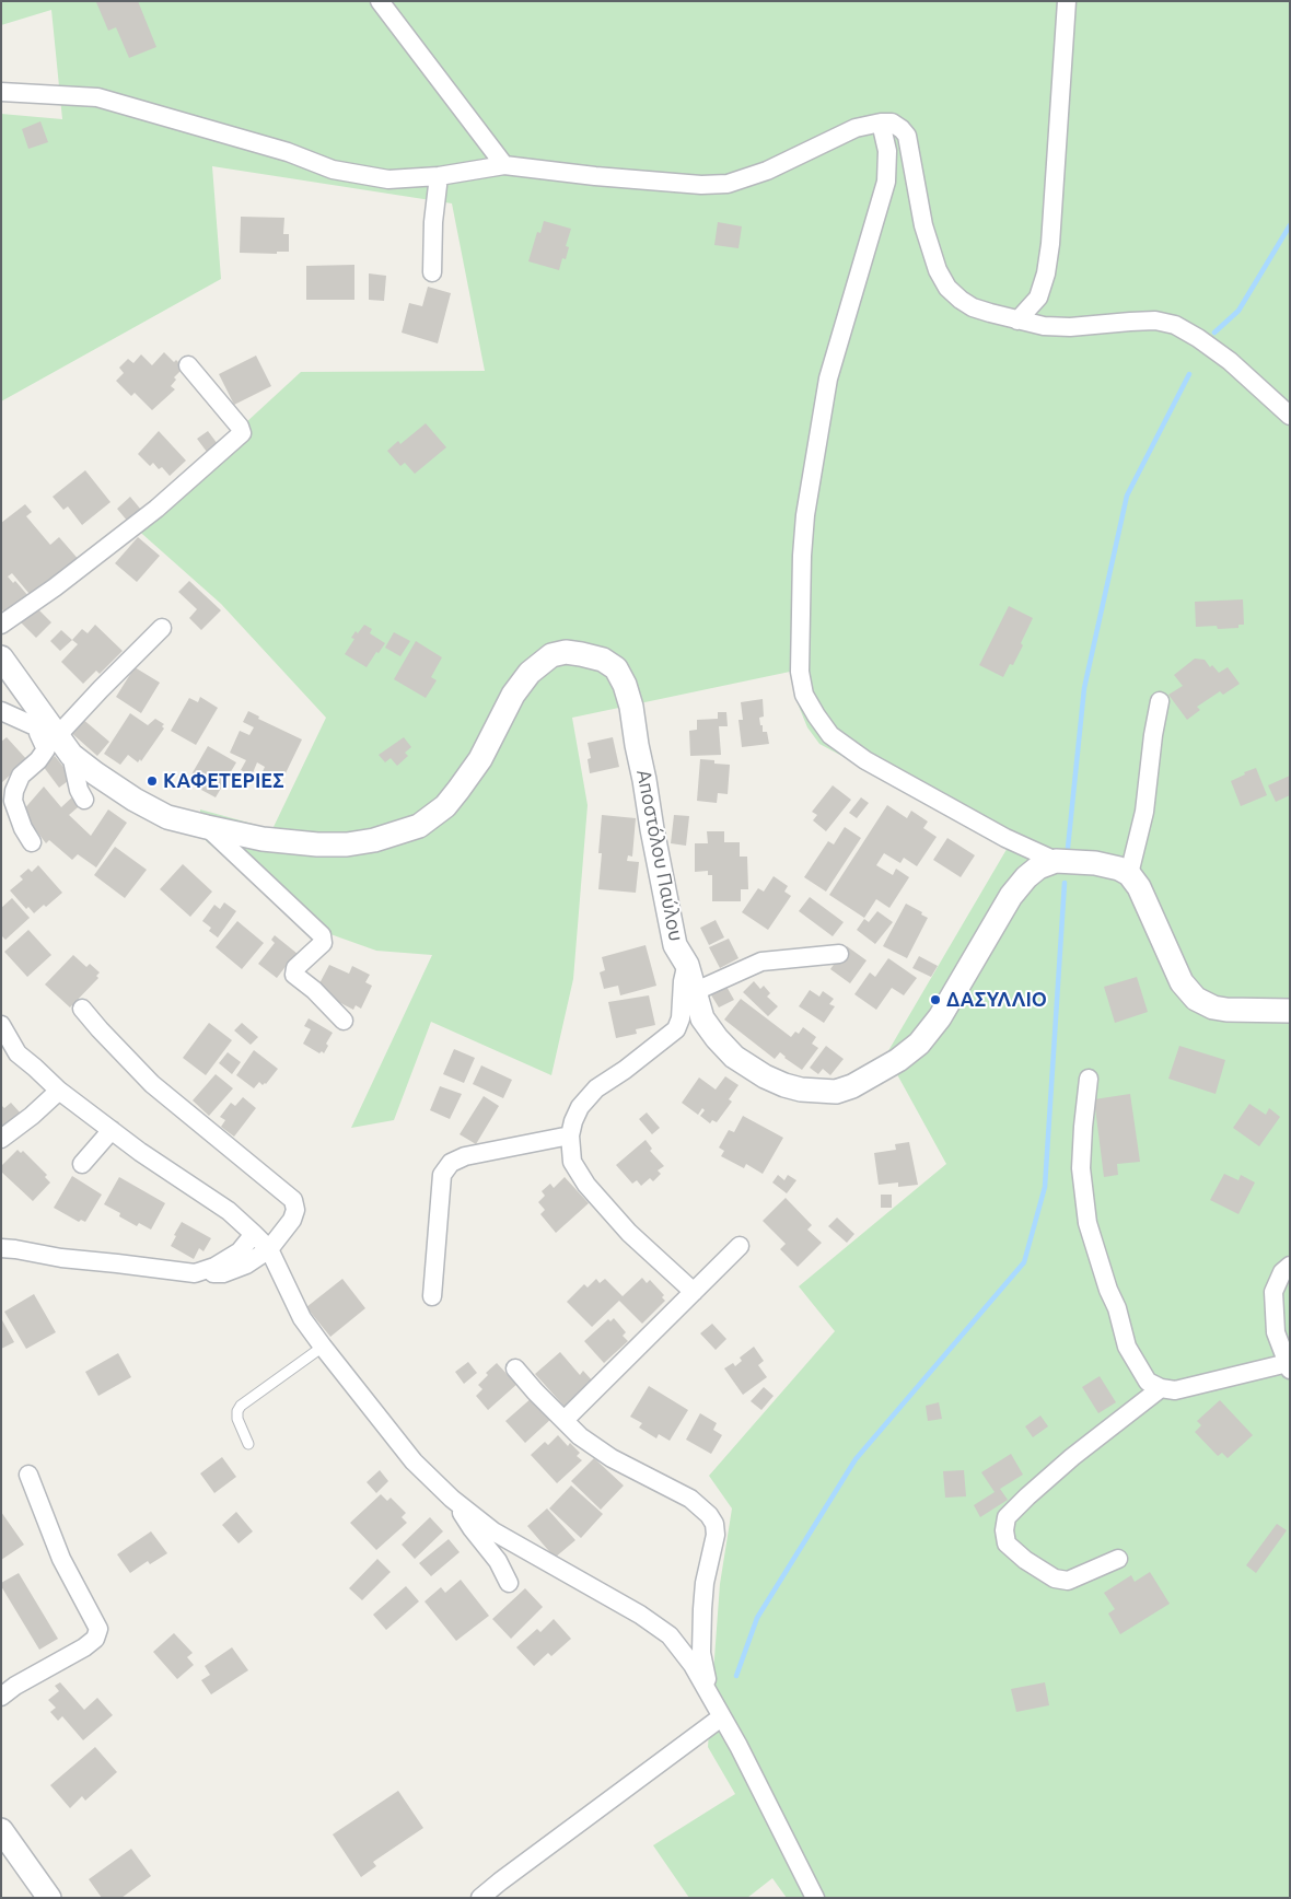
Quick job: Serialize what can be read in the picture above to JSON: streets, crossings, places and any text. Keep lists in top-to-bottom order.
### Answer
{
  "streets": {
    "street": ["Αποστόλου Παύλου"]
  },
  "places": ["ΚΑΦΕΤΕΡΙΕΣ", "ΔΑΣΥΛΛΙΟ"]
}
